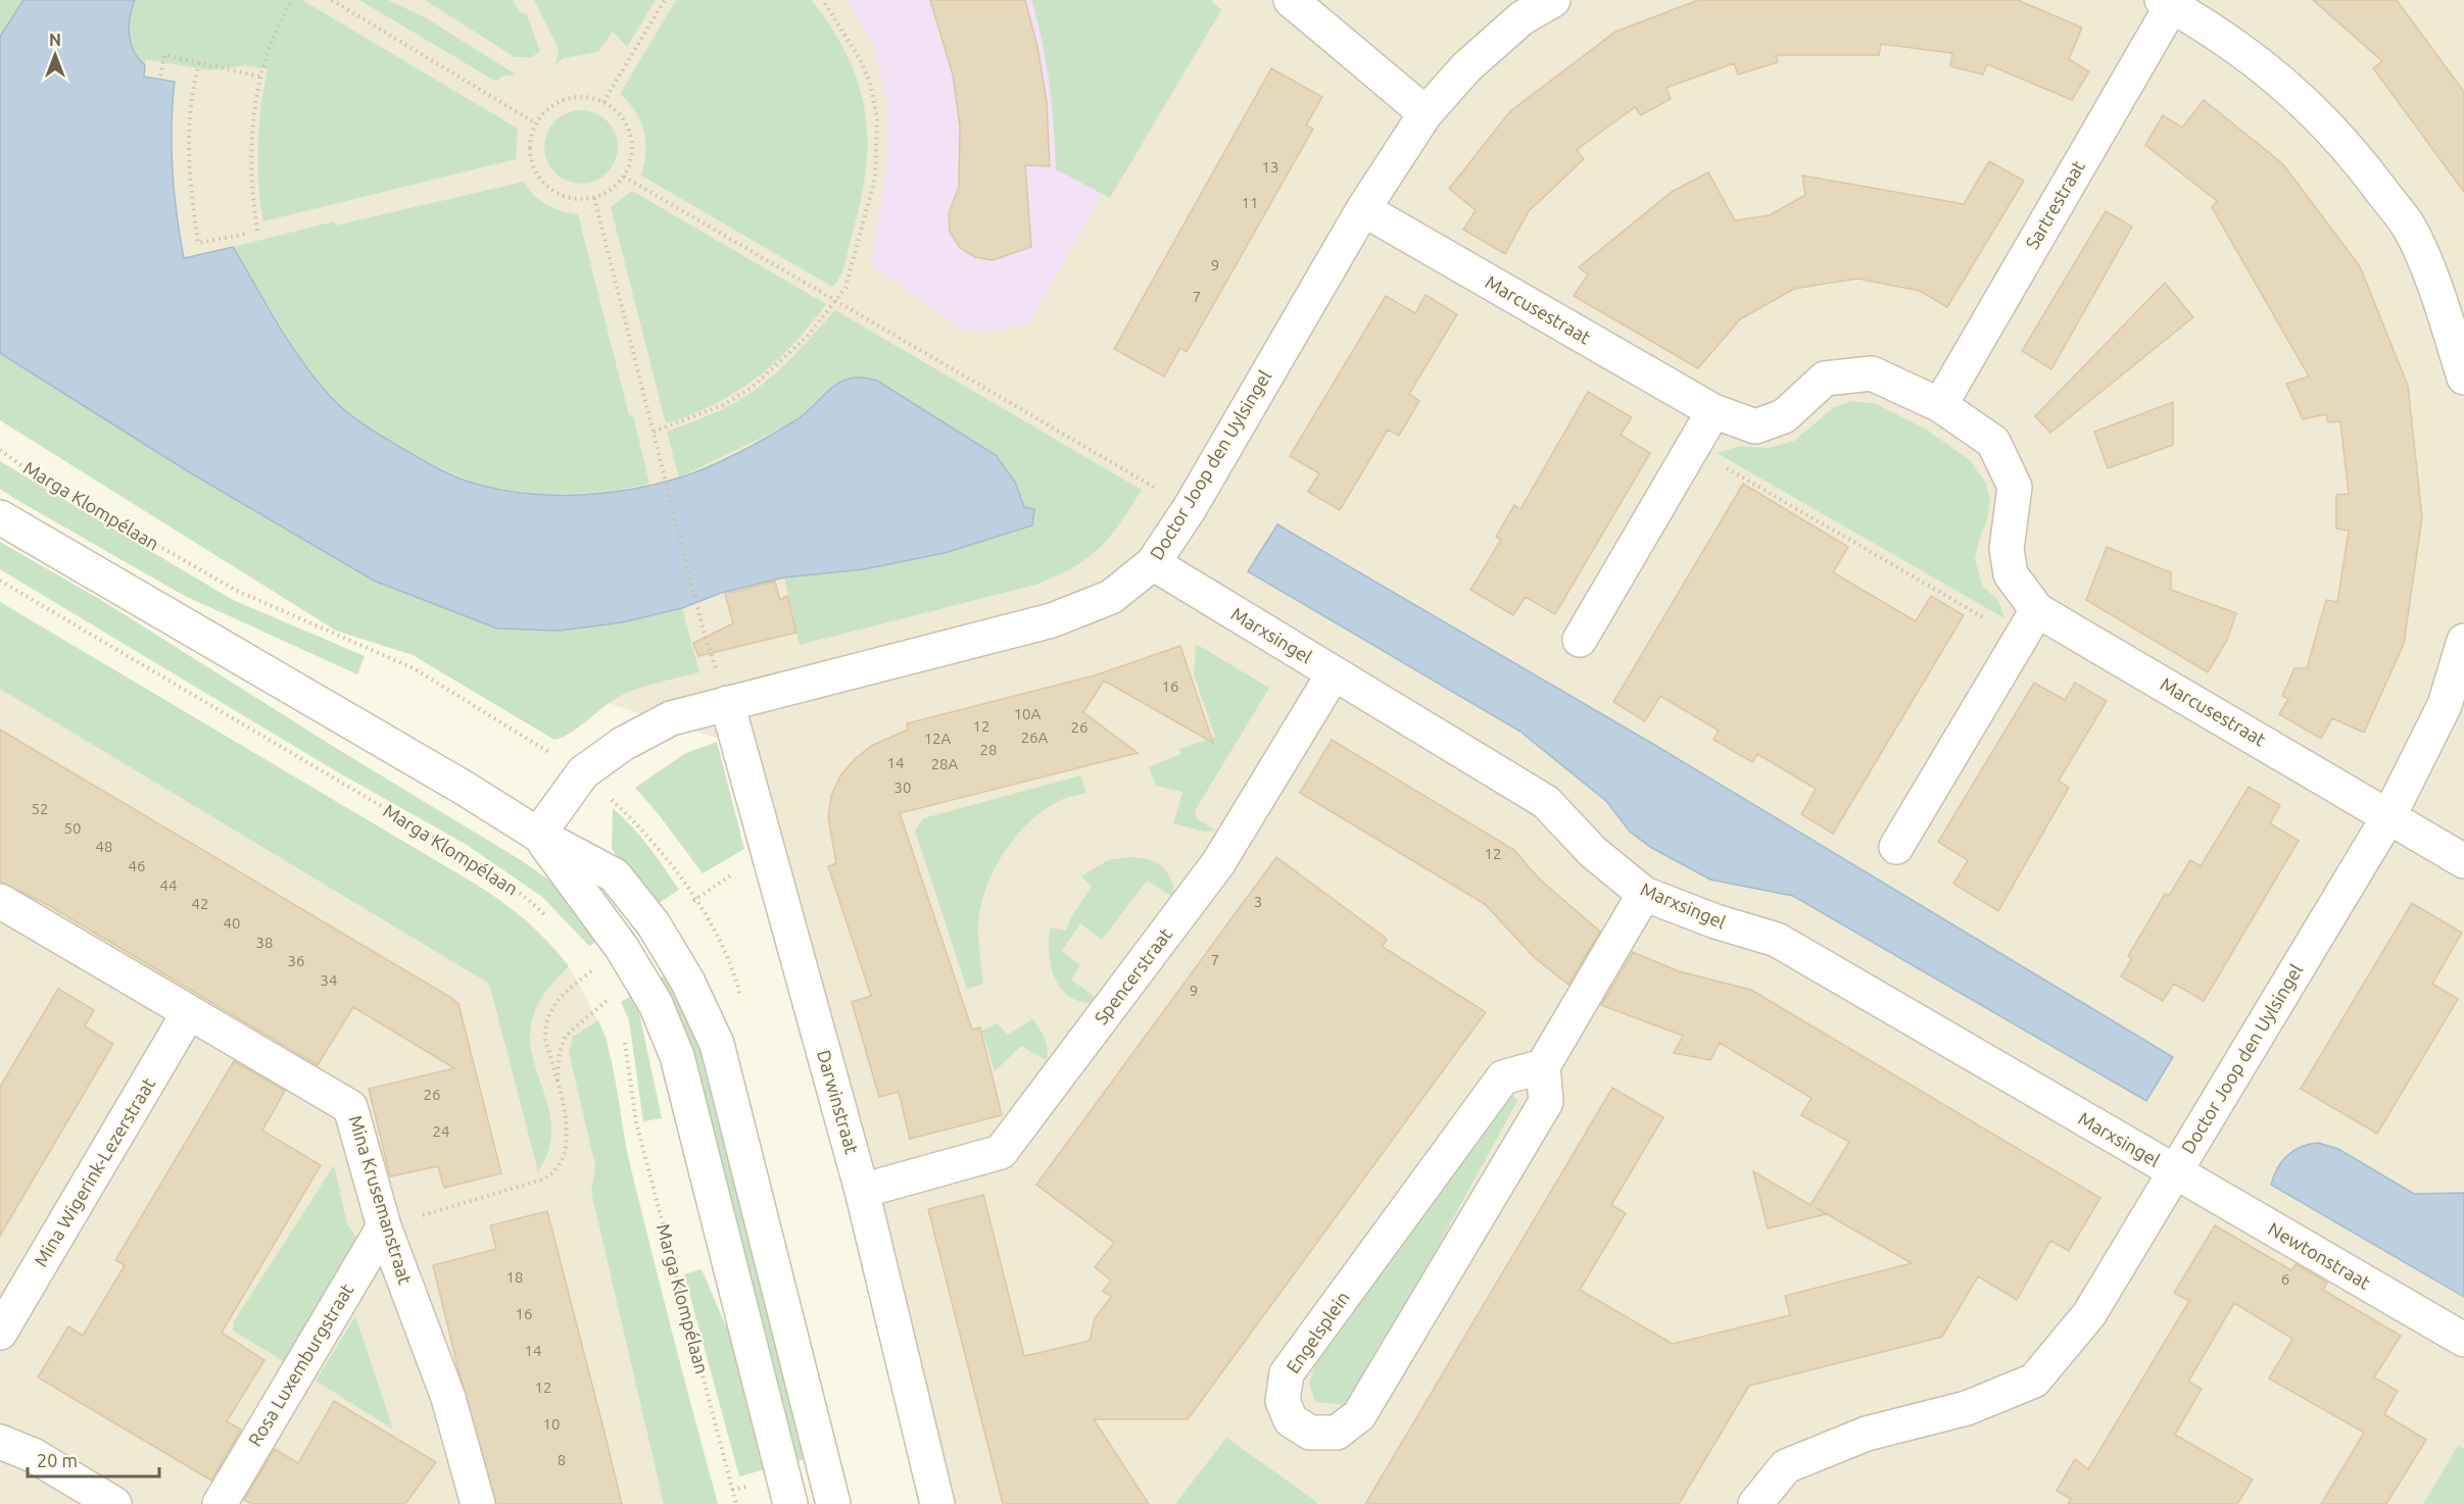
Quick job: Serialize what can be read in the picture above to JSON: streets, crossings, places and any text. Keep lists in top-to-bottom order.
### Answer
{
  "streets": {
    "street": [
      "Sartrestraat",
      "Marcusestraat",
      "Doctor Joop den Uylsingel",
      "Marxsingel",
      "Spencerstraat",
      "Darwinstraat",
      "Mina Wigerink-Lezerstraat",
      "Mina Krusemanstraat",
      "Newtonstraat",
      "Engelsplein",
      "Rosa Luxemburgstraat"
    ],
    "path": ["Marga Klompélaan"]
  },
  "crossings": [
    ["Sartrestraat", "Marcusestraat"],
    ["Marcusestraat", "Doctor Joop den Uylsingel"],
    ["Doctor Joop den Uylsingel", "Marga Klompélaan"],
    ["Doctor Joop den Uylsingel", "Marxsingel"],
    ["Doctor Joop den Uylsingel", "Darwinstraat"],
    ["Doctor Joop den Uylsingel", "Newtonstraat"],
    ["Marxsingel", "Spencerstraat"],
    ["Marxsingel", "Newtonstraat"],
    ["Spencerstraat", "Darwinstraat"],
    ["Mina Wigerink-Lezerstraat", "Mina Krusemanstraat"],
    ["Mina Krusemanstraat", "Rosa Luxemburgstraat"]
  ],
  "house_numbers": [
    "13",
    "11",
    "9",
    "7",
    "16",
    "10A",
    "12",
    "26",
    "26A",
    "12A",
    "28",
    "14",
    "28A",
    "30",
    "52",
    "50",
    "48",
    "12",
    "46",
    "44",
    "3",
    "42",
    "40",
    "38",
    "7",
    "36",
    "34",
    "9",
    "26",
    "24",
    "18",
    "6",
    "16",
    "14",
    "12",
    "10",
    "8"
  ],
  "scale_bar": "20 m",
  "north": "top"
}
